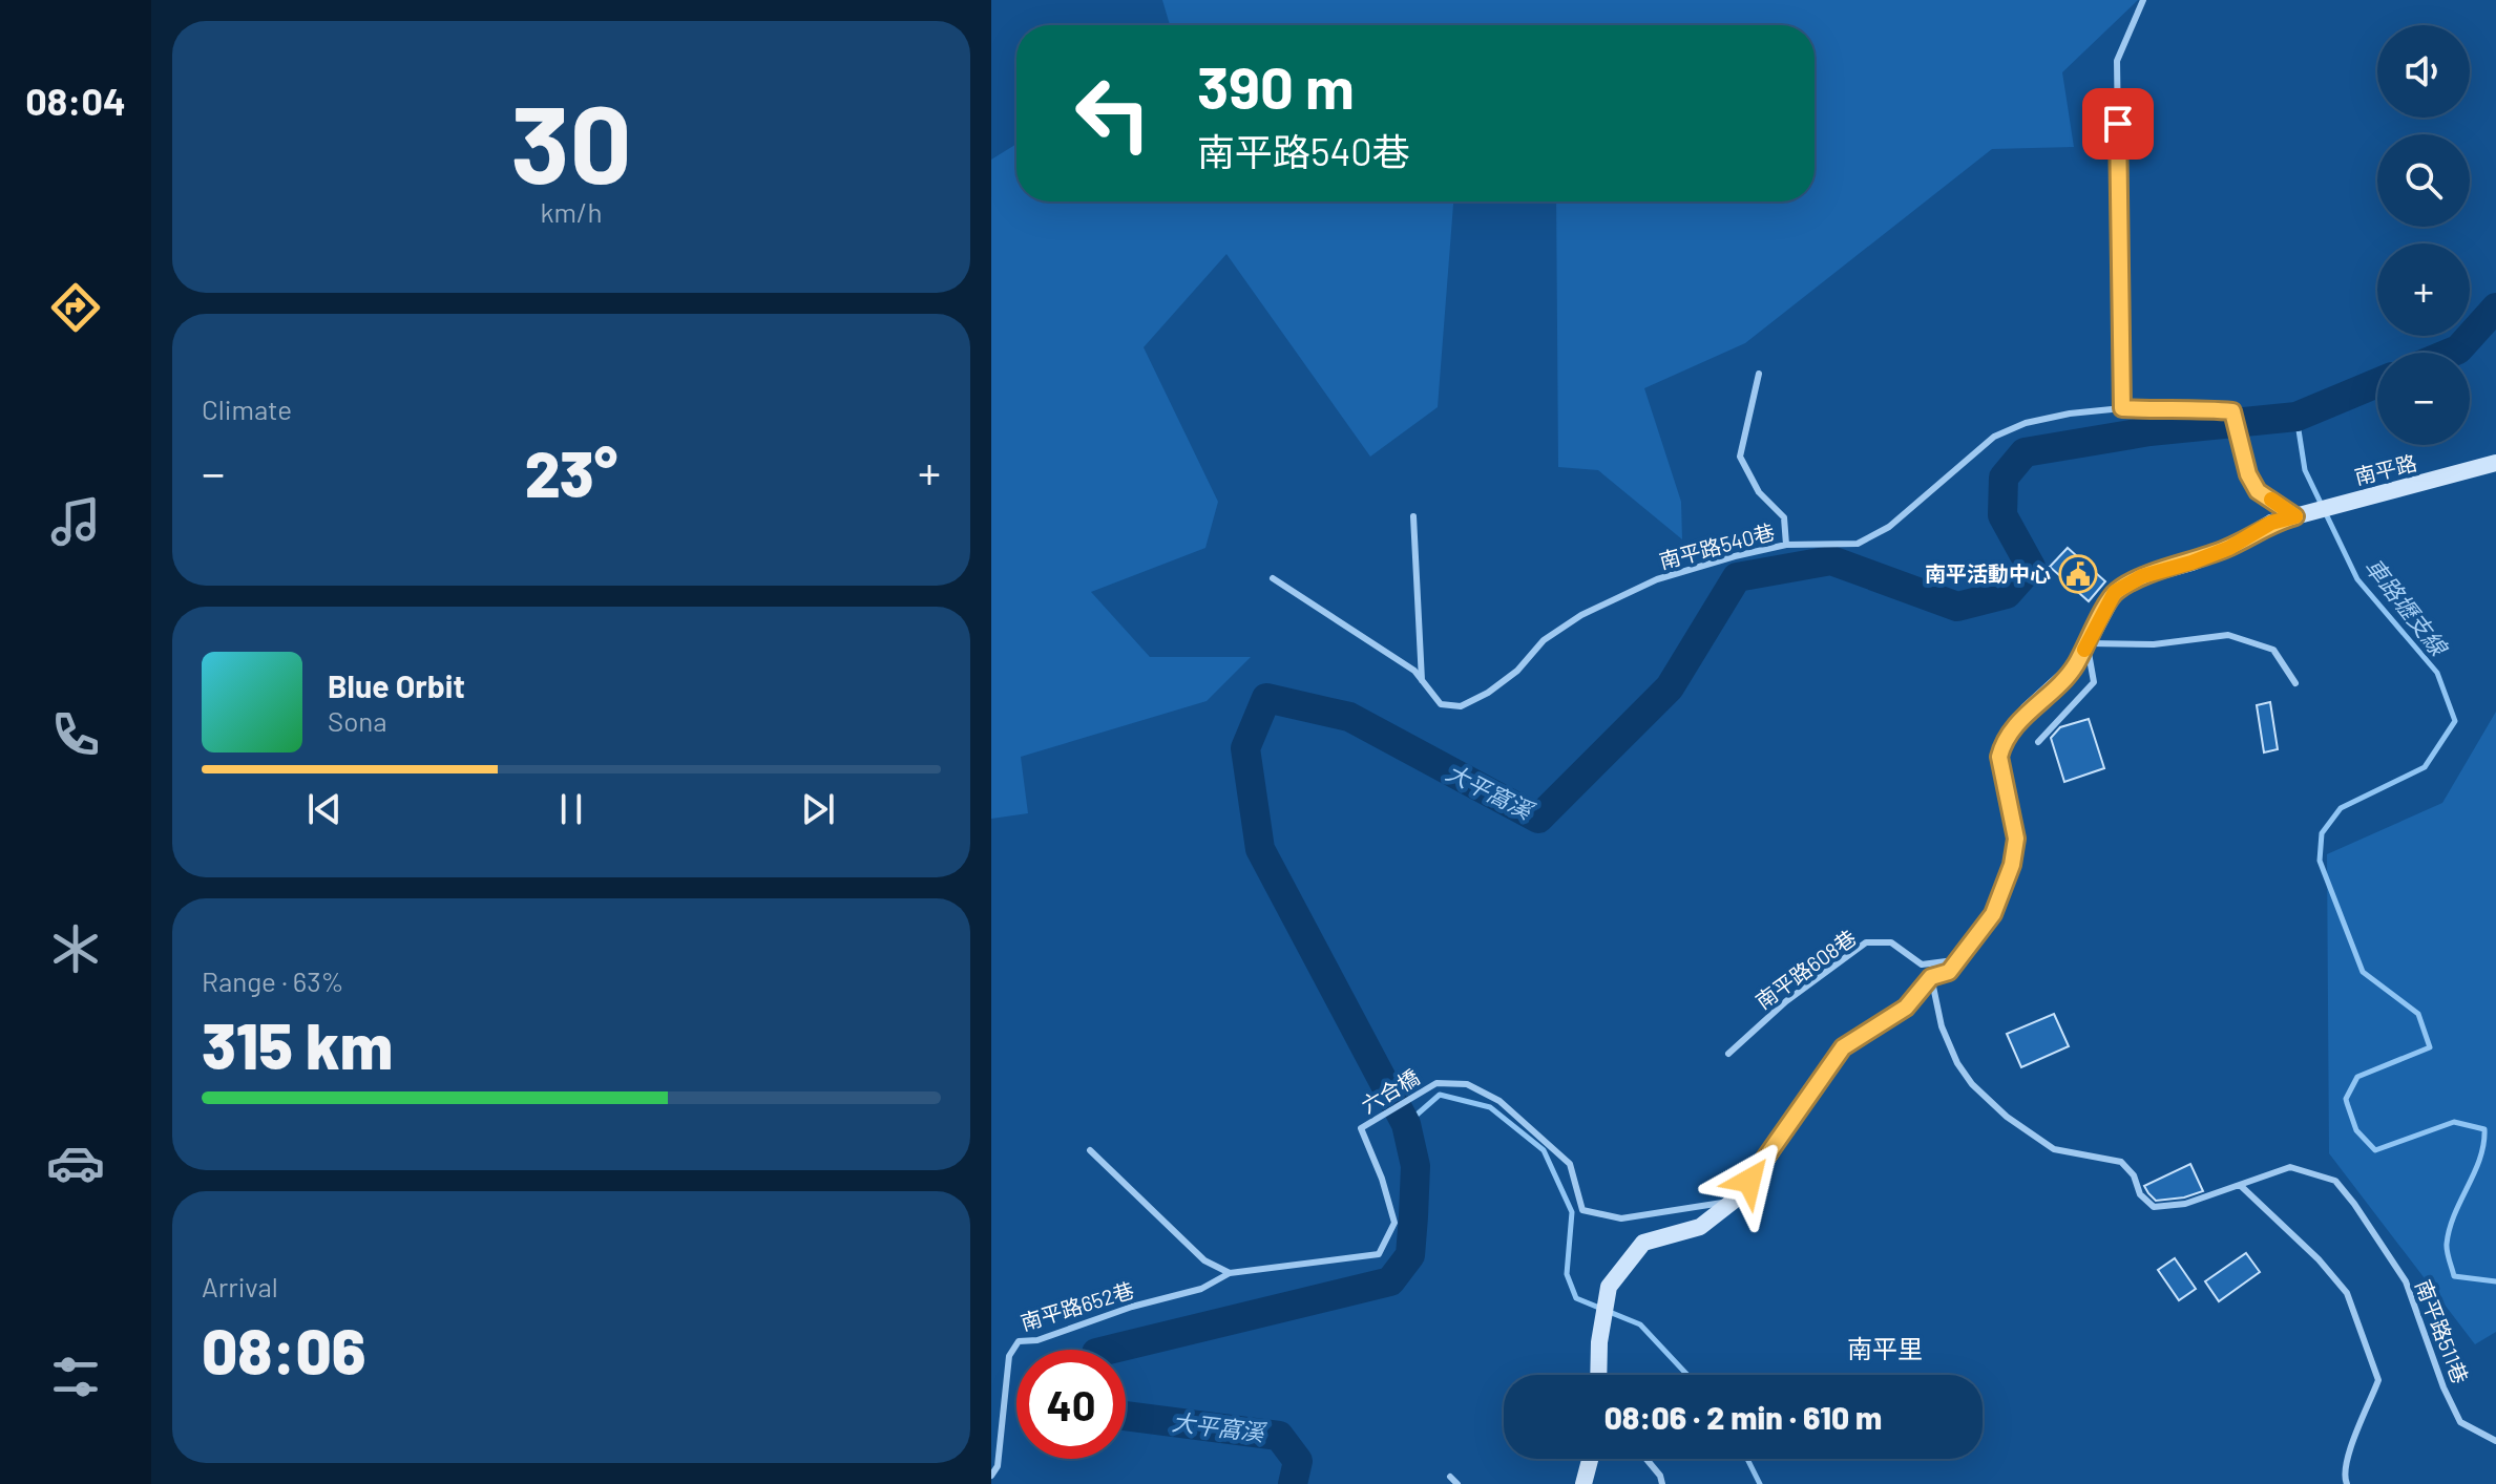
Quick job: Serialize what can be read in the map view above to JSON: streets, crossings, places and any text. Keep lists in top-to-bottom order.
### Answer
{
  "streets": {
    "street": ["南平路"],
    "lane": [
      "南平路540巷",
      "南平路608巷",
      "六合橋",
      "南平路652巷",
      "南平路511巷"
    ]
  },
  "crossings": [
    ["南平路", "南平路540巷"],
    ["六合橋", "南平路652巷"]
  ],
  "districts": ["南平里"],
  "water": ["車路壢支線", "大平窩溪"],
  "places": {
    "public building": ["南平活動中心"]
  },
  "page": {
    "tabs": "08:04",
    "tile": [
      ["30", "km/h"],
      "Climate",
      ["Range · 63%", "315 km"],
      ["Arrival", "08:06"]
    ],
    "map_buttons": ["+", "−"],
    "turn": ["390 m", "南平路540巷"],
    "heat": ["−", "23°", "+"],
    "song": ["Blue Orbit", "Sona"],
    "limit": "40",
    "trip": "08:06 · 2 min · 610 m"
  }
}
